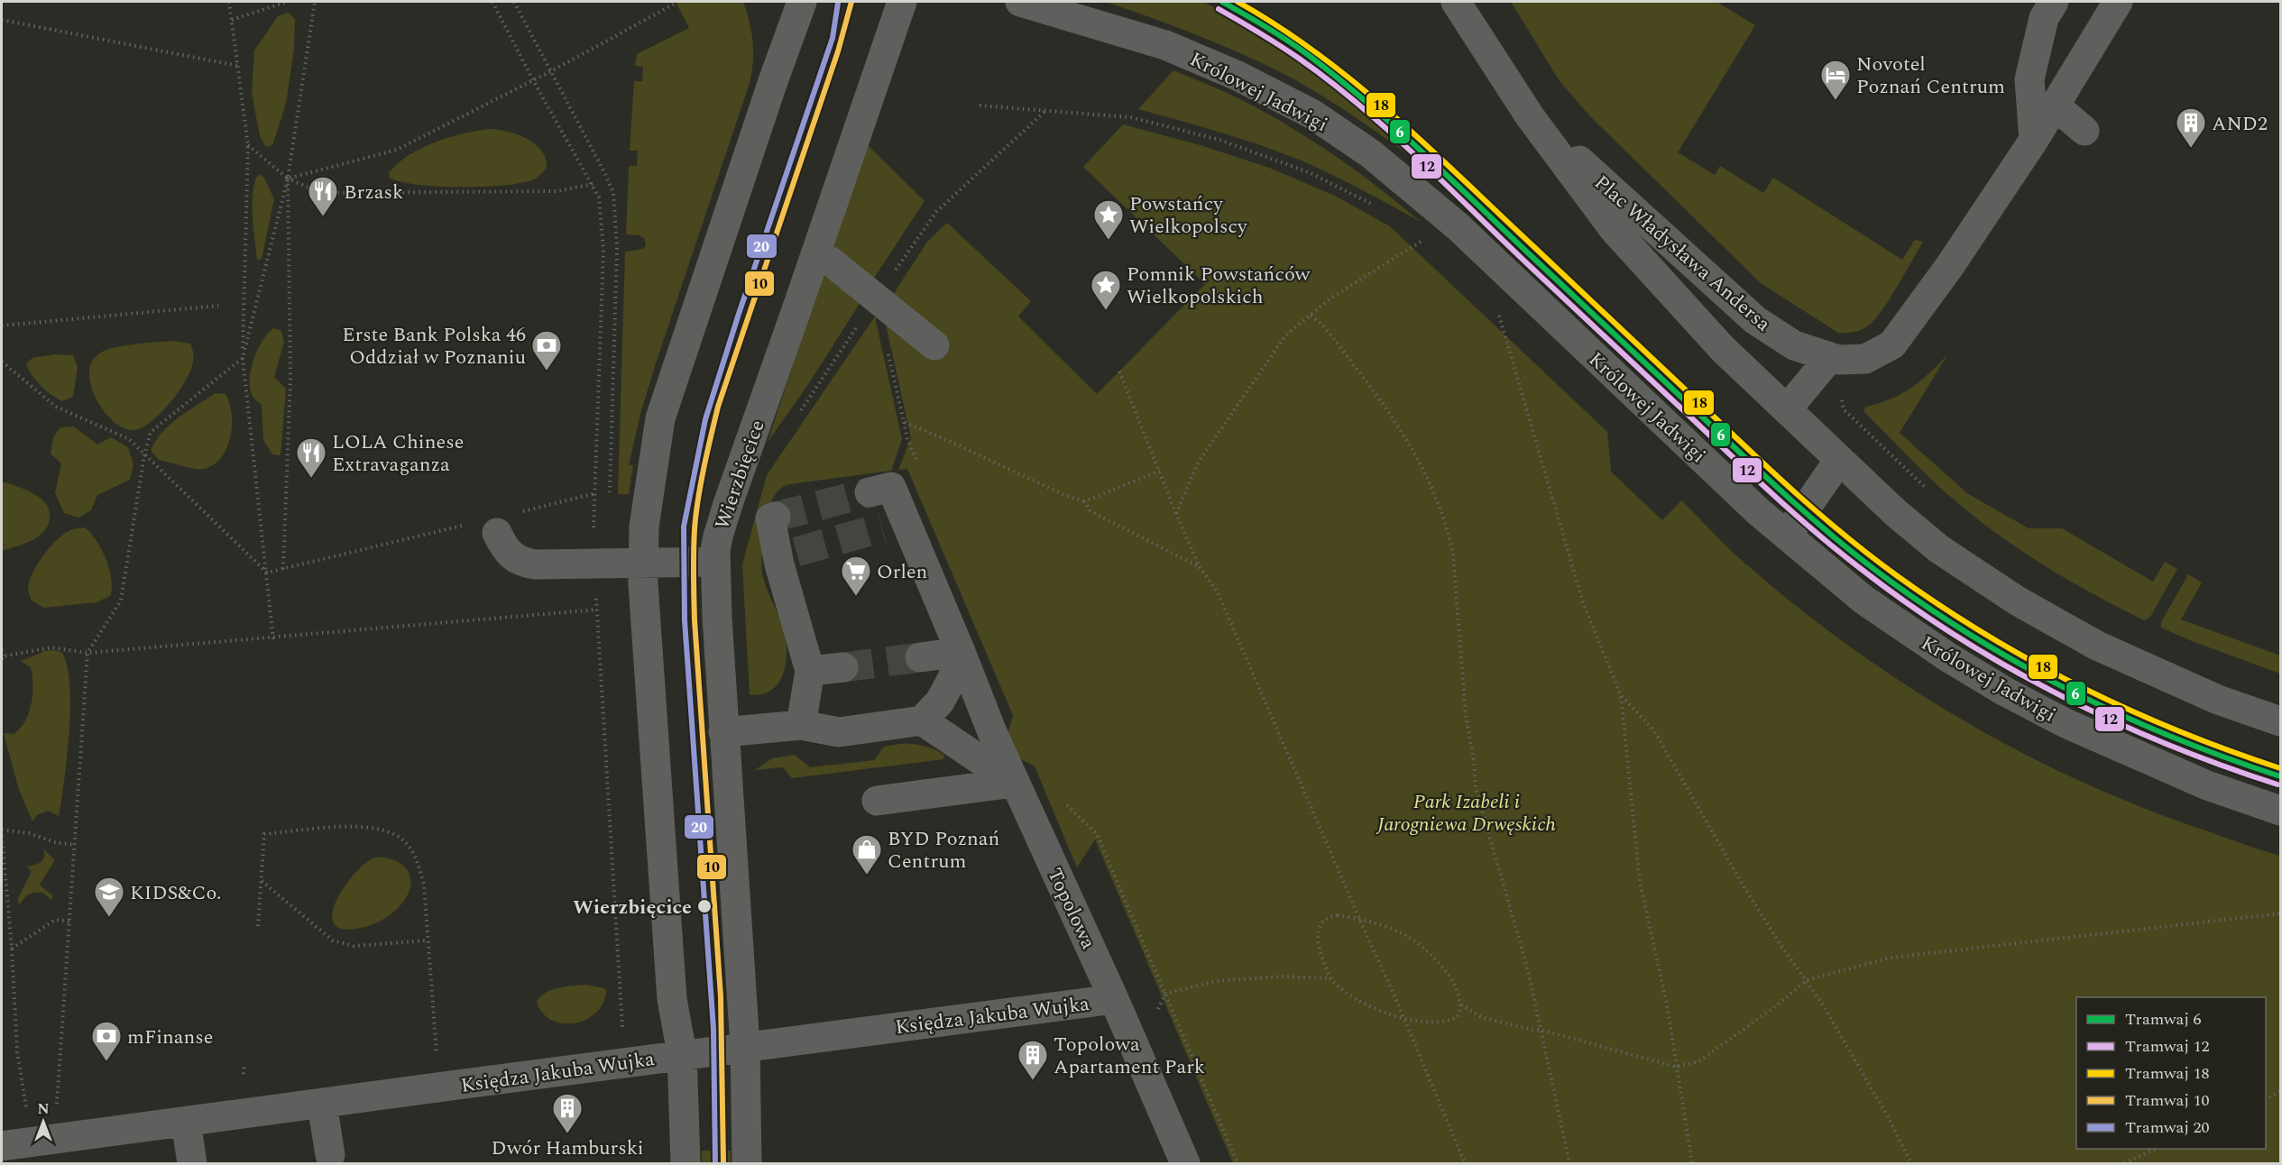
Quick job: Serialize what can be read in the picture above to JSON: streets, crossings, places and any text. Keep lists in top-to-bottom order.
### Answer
{
  "streets": {
    "street": [
      "Królowej Jadwigi",
      "Plac Władysława Andersa",
      "Wierzbięcice",
      "Topolowa",
      "Księdza Jakuba Wujka"
    ]
  },
  "crossings": [
    ["Wierzbięcice", "Księdza Jakuba Wujka"],
    ["Topolowa", "Księdza Jakuba Wujka"]
  ],
  "parks": ["Park Izabeli i Jarogniewa Drwęskich"],
  "places": {
    "hotel": ["Novotel Poznań Centrum"],
    "building": ["AND2", "Topolowa Apartament Park", "Dwór Hamburski"],
    "restaurant": ["Brzask", "LOLA Chinese Extravaganza"],
    "place": ["Powstańcy Wielkopolscy", "Pomnik Powstańców Wielkopolskich"],
    "bank": ["Erste Bank Polska 46 Oddział w Poznaniu", "mFinanse"],
    "supermarket": ["Orlen"],
    "shop": ["BYD Poznań Centrum"],
    "other": ["Wierzbięcice"],
    "school or university": ["KIDS&Co."]
  },
  "lines": [
    "tram line 6",
    "tram line 18",
    "tram line 10",
    "tram line 20",
    "tram line 12"
  ],
  "legend": [
    "Tramwaj 6",
    "Tramwaj 12",
    "Tramwaj 18",
    "Tramwaj 10",
    "Tramwaj 20"
  ],
  "north": "top"
}
